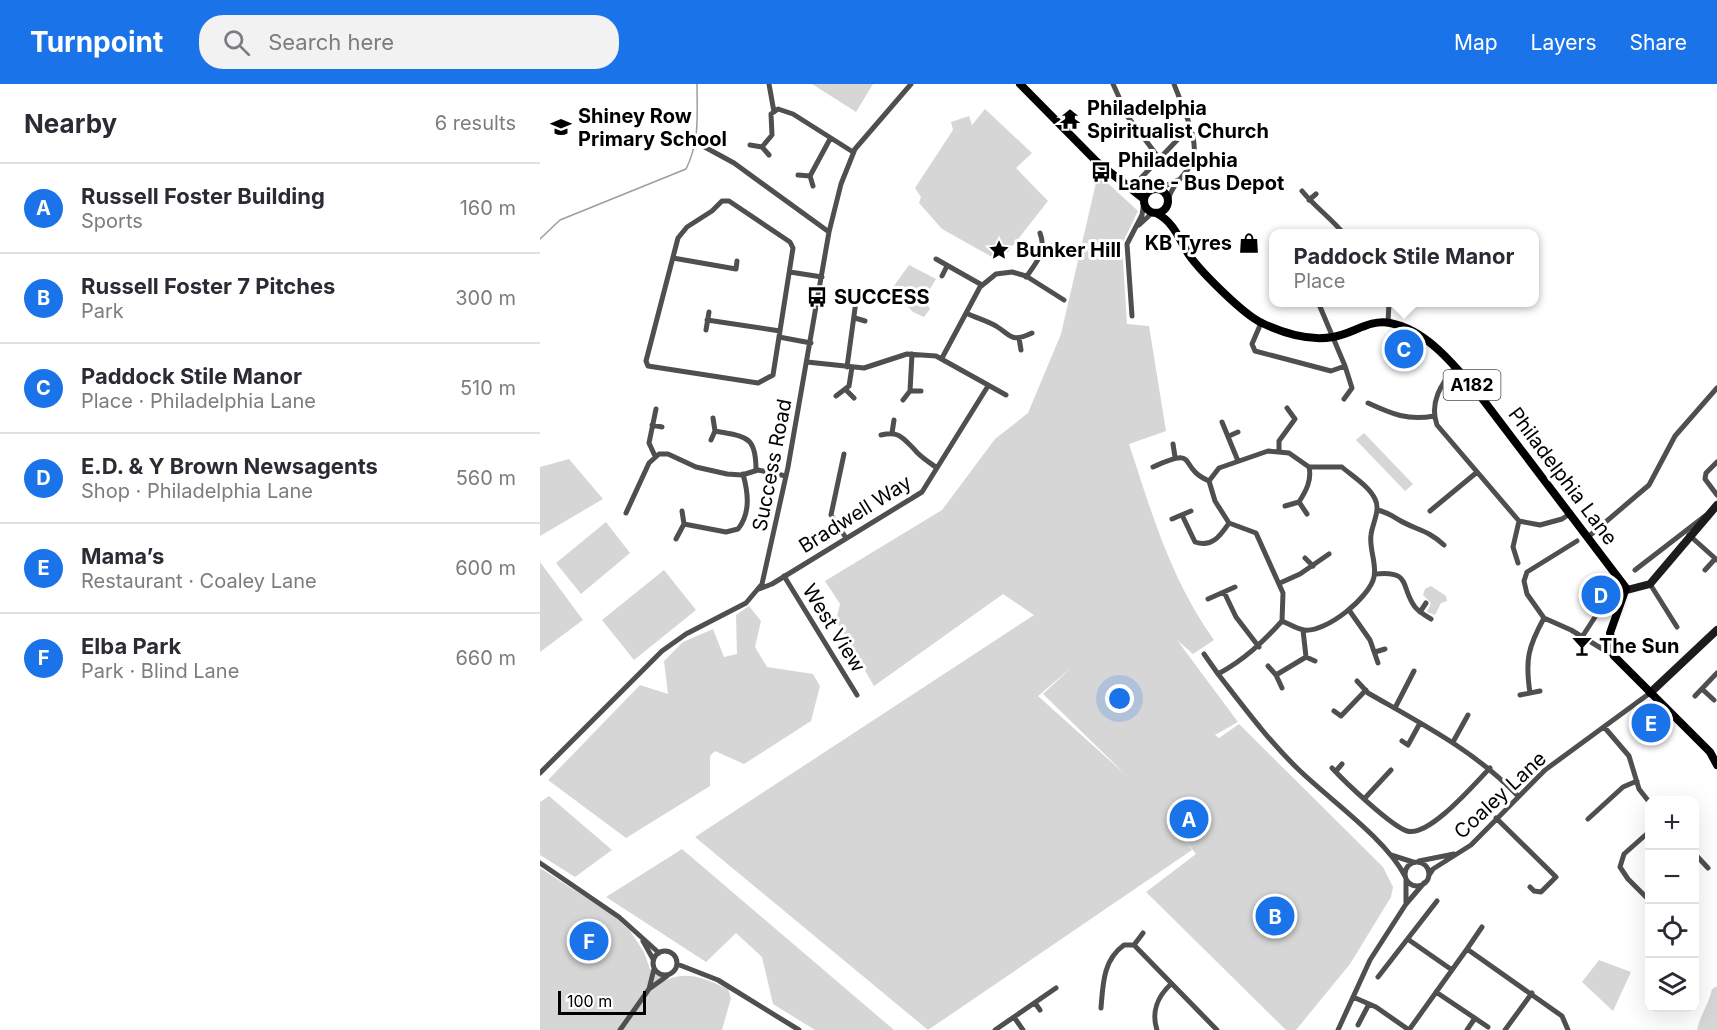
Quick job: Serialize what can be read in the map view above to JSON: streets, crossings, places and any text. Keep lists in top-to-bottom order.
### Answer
{
  "streets": {
    "main road": ["A182", "Philadelphia Lane"],
    "street": [
      "Success Road",
      "Bradwell Way",
      "West View",
      "Coaley Lane"
    ]
  },
  "crossings": [
    ["Success Road", "Bradwell Way"],
    ["Bradwell Way", "West View"]
  ],
  "places": {
    "temple": ["Philadelphia Spiritualist Church"],
    "school or university": ["Shiney Row Primary School"],
    "bus stop": ["Philadelphia Lane - Bus Depot", "SUCCESS"],
    "shop": ["KB Tyres"],
    "place": ["Bunker Hill"],
    "bar": ["The Sun"]
  },
  "scale_bar": "100 m",
  "page": {
    "header": "Turnpoint",
    "search": "Search here",
    "nav": ["Map", "Layers", "Share"],
    "heading": ["Nearby", "6 results"],
    "list": [
      {
        "mark": "A",
        "name": "Russell Foster Building",
        "note": "Sports",
        "value": "160 m"
      },
      {
        "mark": "B",
        "name": "Russell Foster 7 Pitches",
        "note": "Park",
        "value": "300 m"
      },
      {
        "mark": "C",
        "name": "Paddock Stile Manor",
        "note": "Place · Philadelphia Lane",
        "value": "510 m"
      },
      {
        "mark": "D",
        "name": "E.D. & Y Brown Newsagents",
        "note": "Shop · Philadelphia Lane",
        "value": "560 m"
      },
      {
        "mark": "E",
        "name": "Mama’s",
        "note": "Restaurant · Coaley Lane",
        "value": "600 m"
      },
      {
        "mark": "F",
        "name": "Elba Park",
        "note": "Park · Blind Lane",
        "value": "660 m"
      }
    ],
    "popup": ["Paddock Stile Manor", "Place"],
    "pins": [
      "C",
      "D",
      "E",
      "A",
      "B",
      "F"
    ],
    "map_buttons": ["+", "−"],
    "scale": "100 m"
  }
}
